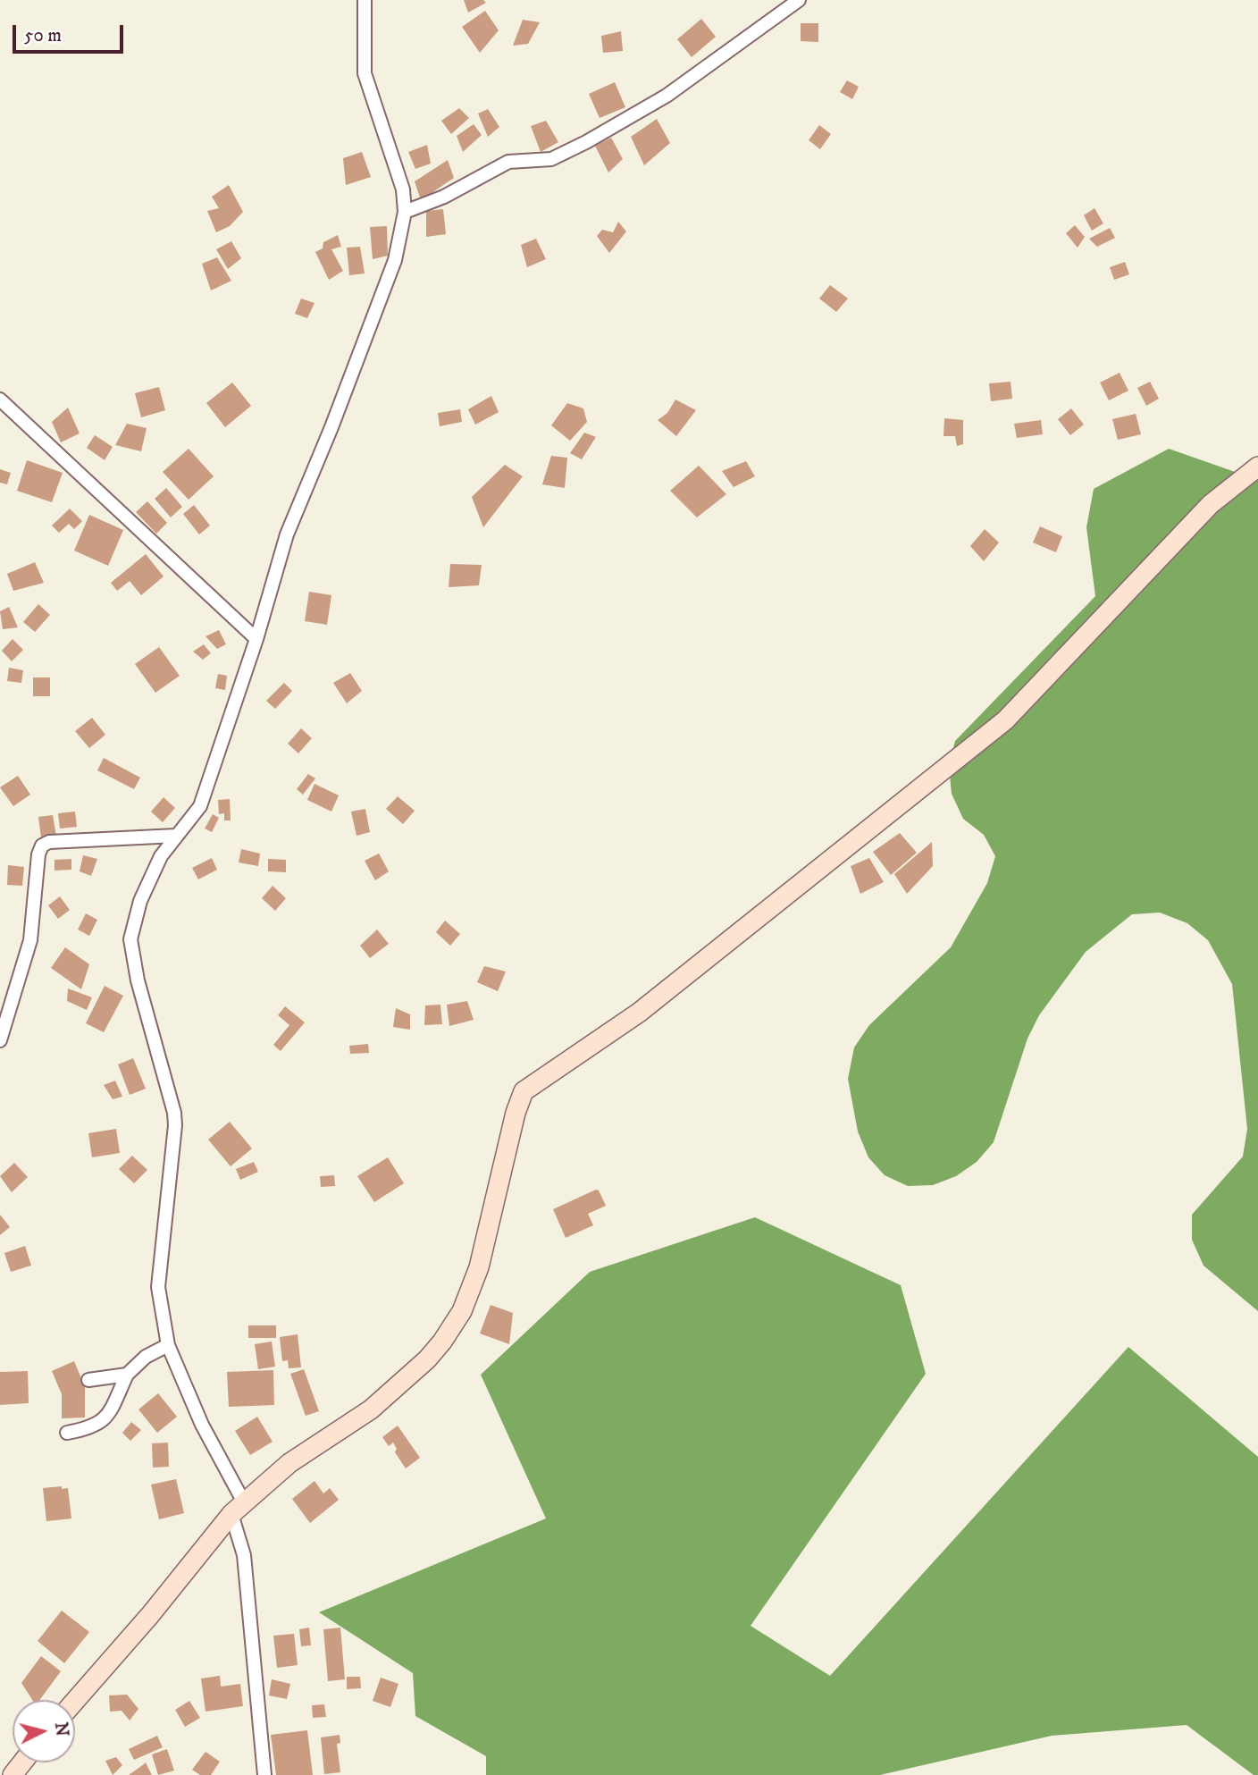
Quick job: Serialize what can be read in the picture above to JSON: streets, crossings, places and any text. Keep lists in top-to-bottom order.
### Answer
{
  "scale_bar": "50 m",
  "north": "right"
}
